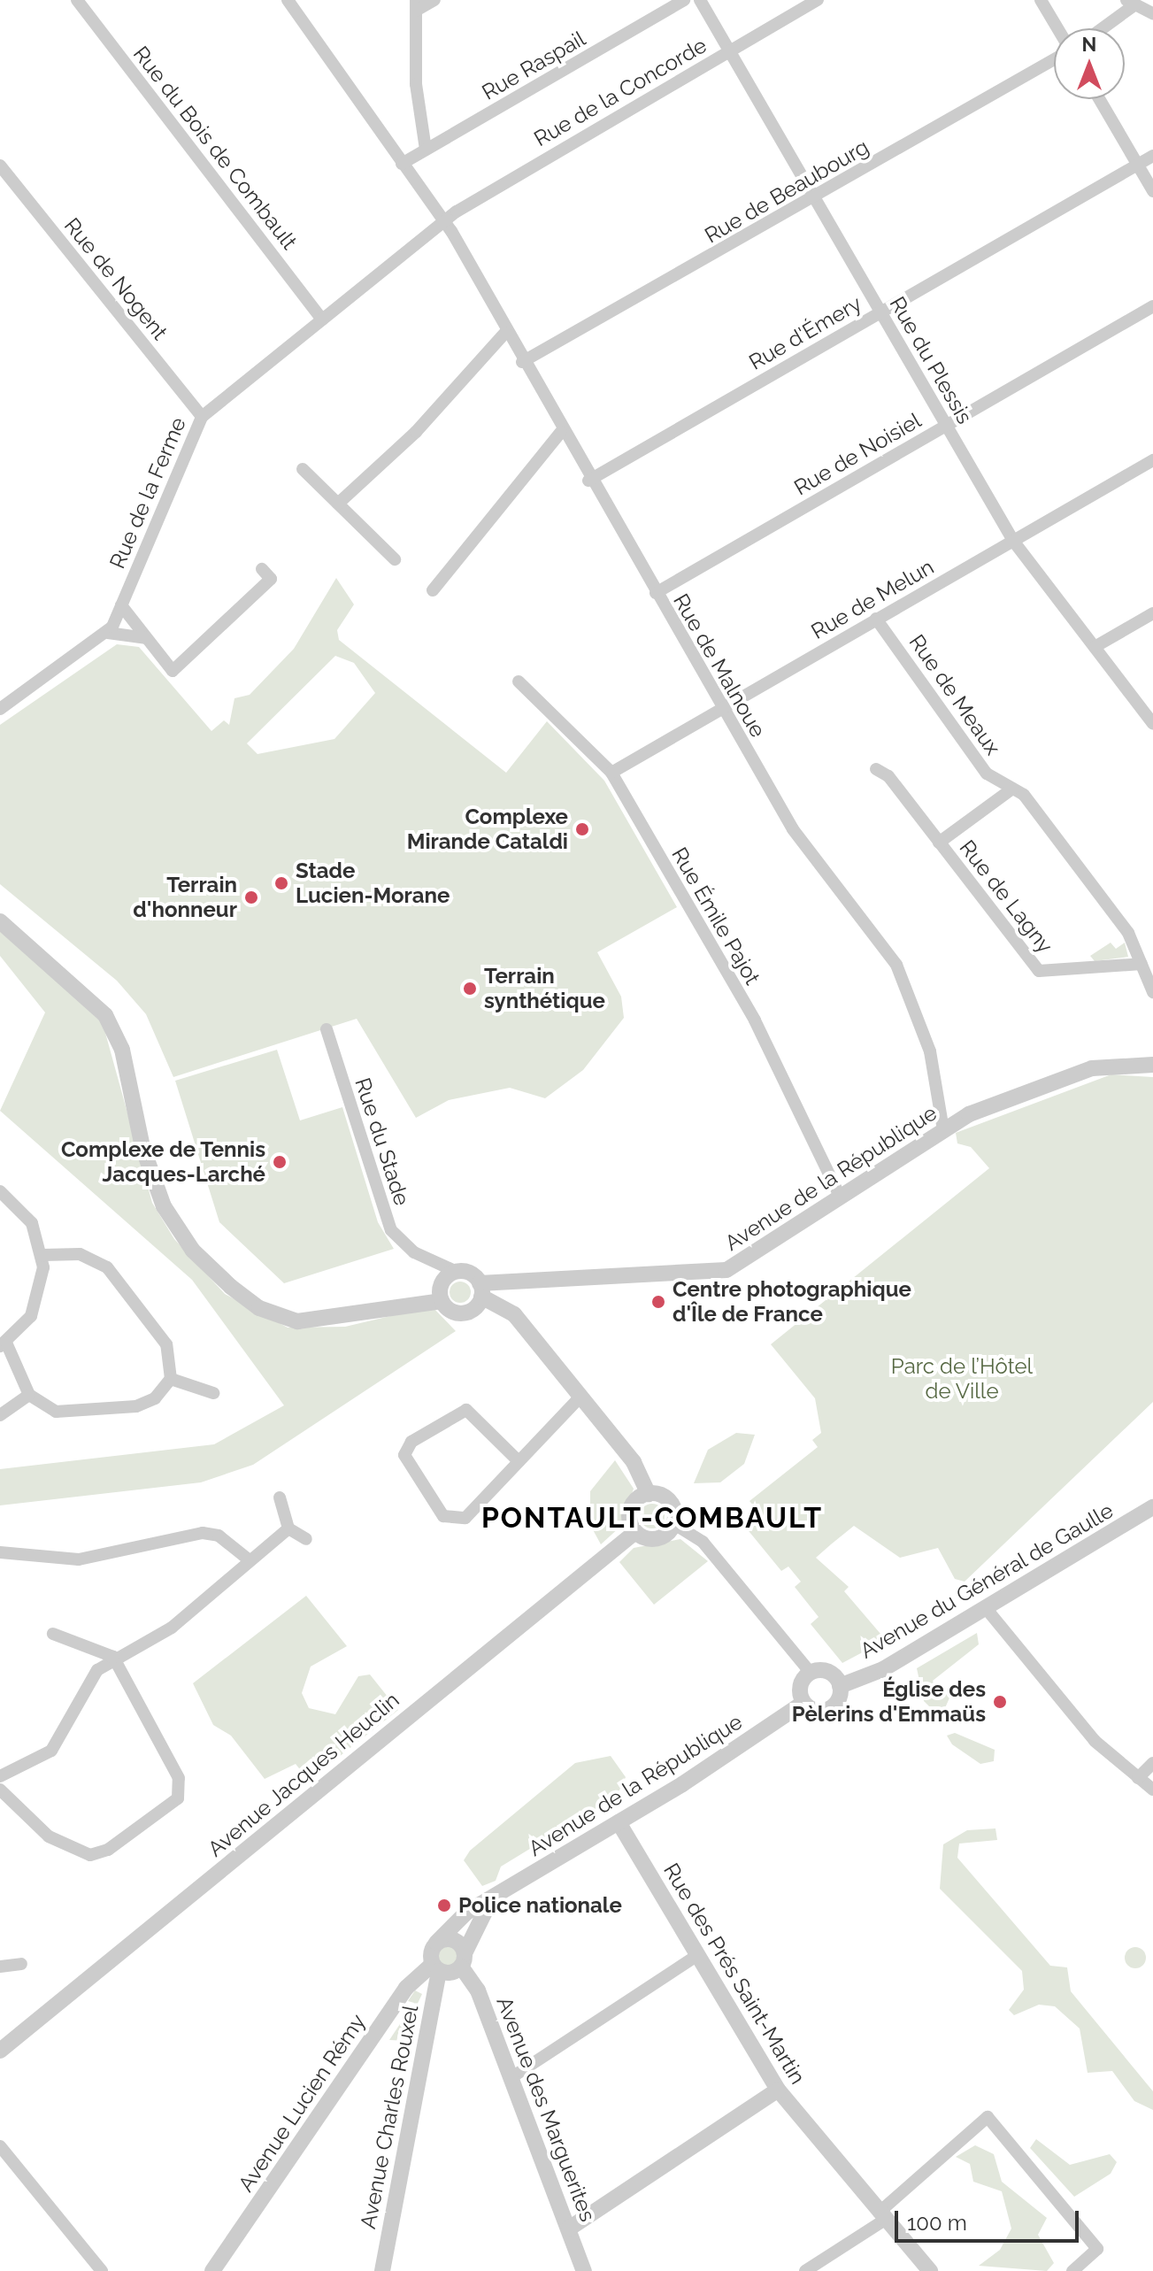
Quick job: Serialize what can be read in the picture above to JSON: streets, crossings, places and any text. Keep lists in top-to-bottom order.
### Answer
{
  "streets": {
    "street": [
      "Rue Raspail",
      "Rue de la Concorde",
      "Rue du Bois de Combault",
      "Rue de Beaubourg",
      "Rue de Nogent",
      "Rue d'Émery",
      "Rue du Plessis",
      "Rue de Noisiel",
      "Rue de la Ferme",
      "Rue de Melun",
      "Rue de Malnoue",
      "Rue de Meaux",
      "Rue de Lagny",
      "Rue Émile Pajot",
      "Rue du Stade",
      "Avenue de la République",
      "Avenue du Général de Gaulle",
      "Avenue Jacques Heuclin",
      "Rue des Prés Saint-Martin",
      "Avenue Lucien Rémy",
      "Avenue des Marguerites",
      "Avenue Charles Rouxel"
    ]
  },
  "crossings": [
    ["Rue de la Concorde", "Rue du Plessis"],
    ["Rue de la Concorde", "Rue de la Ferme"],
    ["Rue de la Concorde", "Rue de Malnoue"],
    ["Rue du Bois de Combault", "Rue de la Ferme"],
    ["Rue de Beaubourg", "Rue du Plessis"],
    ["Rue de Beaubourg", "Rue de Malnoue"],
    ["Rue de Nogent", "Rue de la Ferme"],
    ["Rue d'Émery", "Rue du Plessis"],
    ["Rue d'Émery", "Rue de Malnoue"],
    ["Rue du Plessis", "Rue de Noisiel"],
    ["Rue du Plessis", "Rue de Melun"],
    ["Rue de Noisiel", "Rue de Malnoue"],
    ["Rue de la Ferme", "Rue de Malnoue"],
    ["Rue de Melun", "Rue de Malnoue"],
    ["Rue de Melun", "Rue de Meaux"],
    ["Rue de Melun", "Rue Émile Pajot"],
    ["Rue de Malnoue", "Avenue de la République"],
    ["Rue de Meaux", "Rue de Lagny"],
    ["Rue Émile Pajot", "Avenue de la République"],
    ["Avenue de la République", "Avenue du Général de Gaulle"],
    ["Avenue de la République", "Rue des Prés Saint-Martin"],
    ["Avenue de la République", "Avenue Charles Rouxel"],
    ["Avenue Lucien Rémy", "Avenue Charles Rouxel"]
  ],
  "districts": ["PONTAULT-COMBAULT"],
  "parks": ["Parc de l’Hôtel de Ville"],
  "places": [
    "Complexe Mirande Cataldi",
    "Stade Lucien-Morane",
    "Terrain d'honneur",
    "Terrain synthétique",
    "Complexe de Tennis Jacques-Larché",
    "Centre photographique d'Île de France",
    "Église des Pèlerins d'Emmaüs",
    "Police nationale"
  ],
  "scale_bar": "100 m",
  "north": "top"
}
